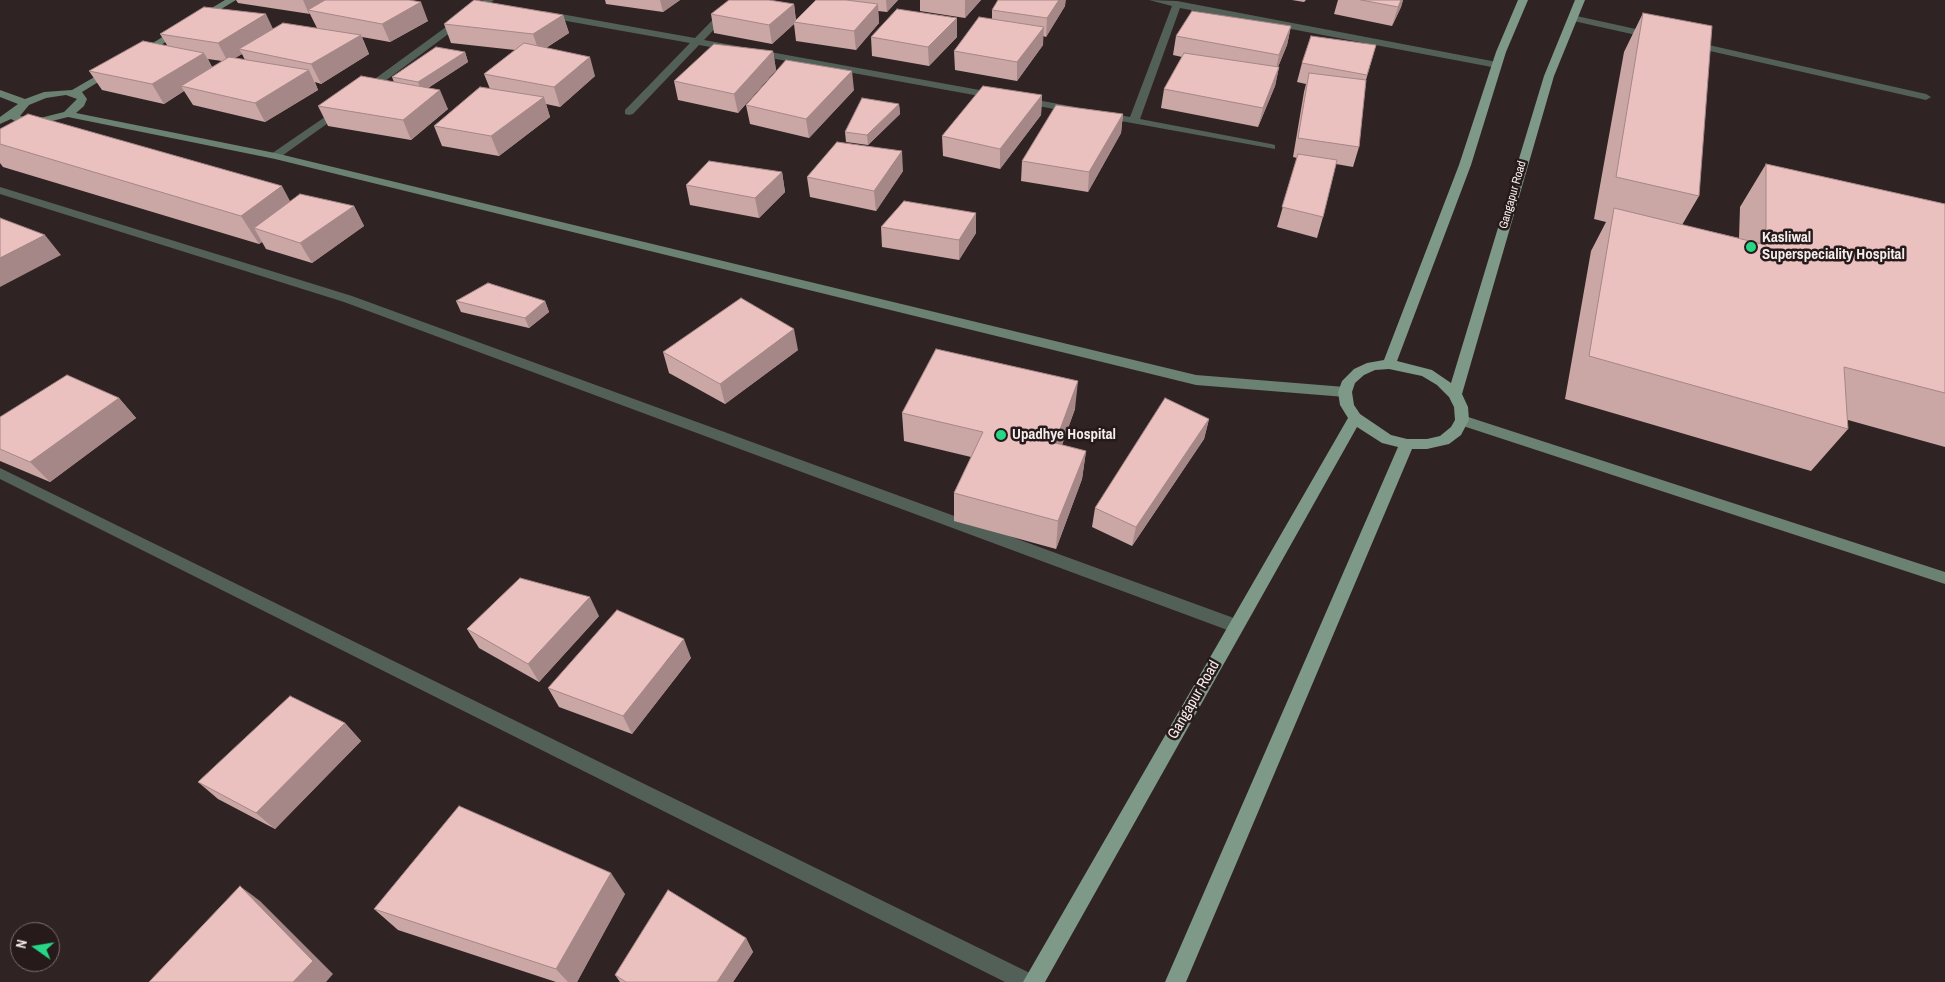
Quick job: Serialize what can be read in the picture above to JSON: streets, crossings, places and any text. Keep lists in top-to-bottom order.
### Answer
{
  "streets": {
    "main road": ["Gangapur Road"]
  },
  "places": ["Kasliwal Superspeciality Hospital", "Upadhye Hospital"],
  "north": "left"
}
